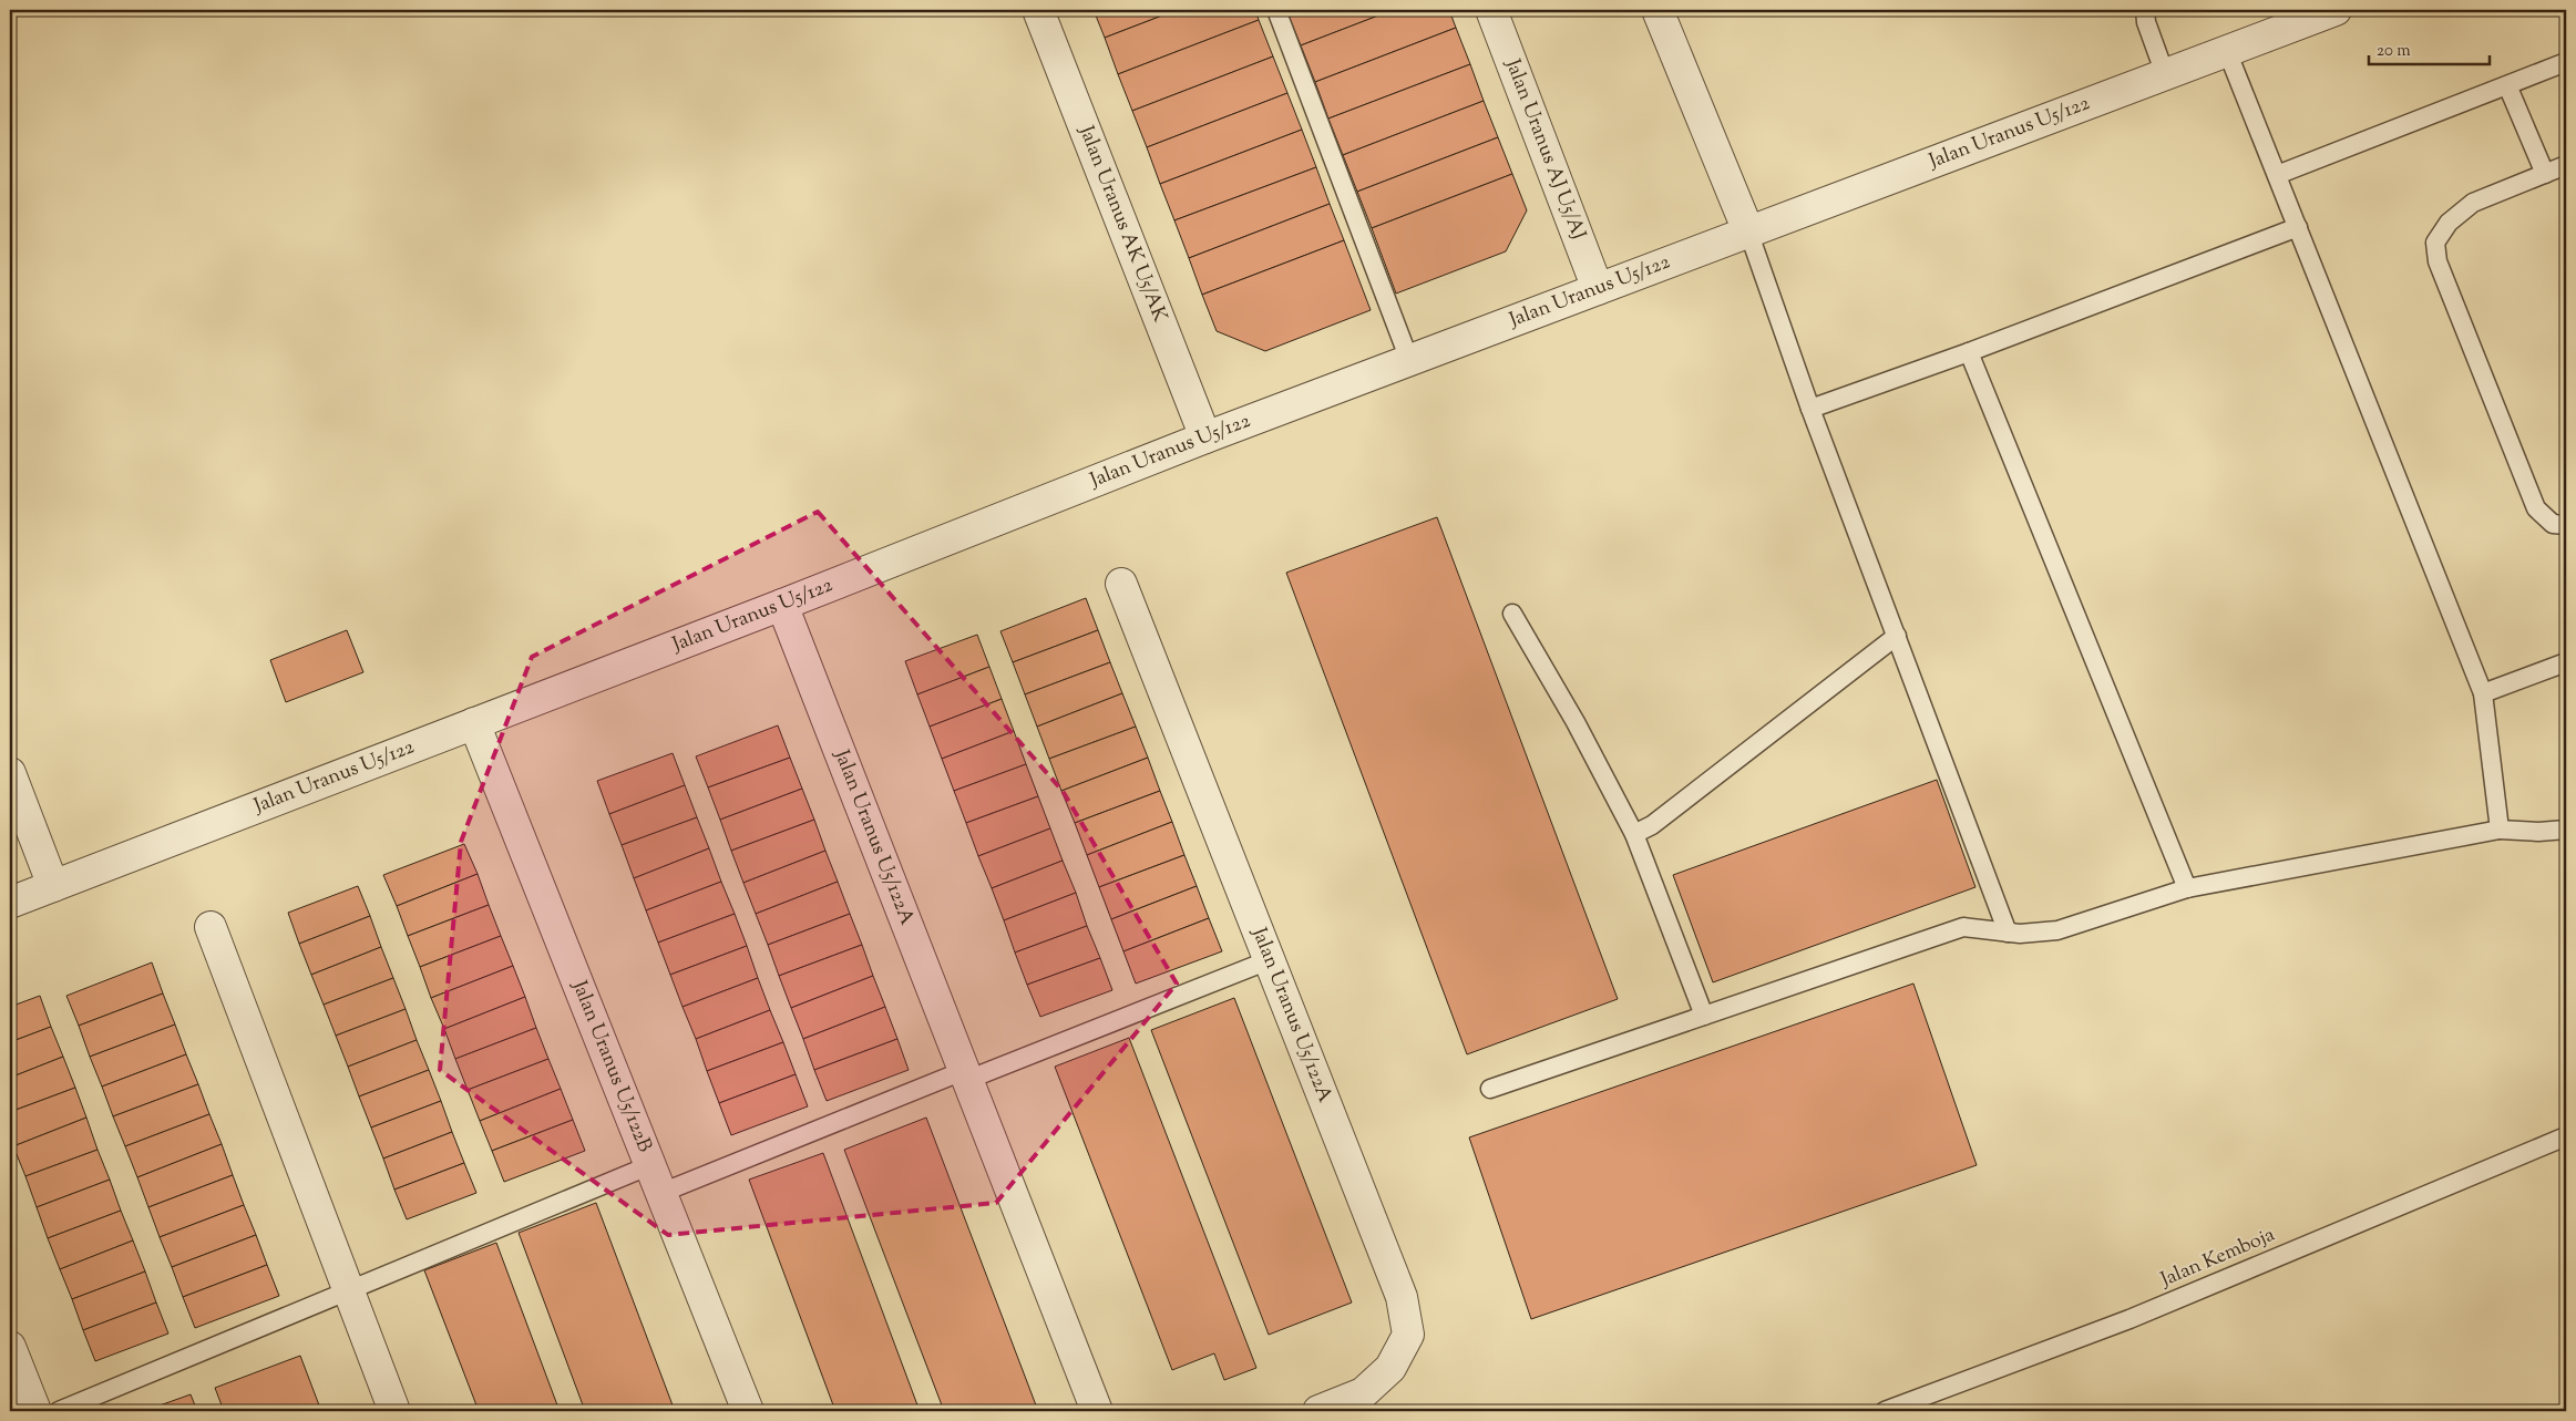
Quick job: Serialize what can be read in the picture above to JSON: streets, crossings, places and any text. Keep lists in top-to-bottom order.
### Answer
{
  "streets": {
    "street": [
      "Jalan Uranus U5/122",
      "Jalan Uranus AJ U5/AJ",
      "Jalan Uranus AK U5/AK",
      "Jalan Uranus U5/122A",
      "Jalan Uranus U5/122B"
    ],
    "lane": ["Jalan Kemboja"]
  },
  "crossings": [
    ["Jalan Uranus U5/122", "Jalan Uranus AJ U5/AJ"],
    ["Jalan Uranus U5/122", "Jalan Uranus AK U5/AK"],
    ["Jalan Uranus U5/122", "Jalan Uranus U5/122A"],
    ["Jalan Uranus U5/122", "Jalan Uranus U5/122B"]
  ],
  "scale_bar": "20 m"
}
